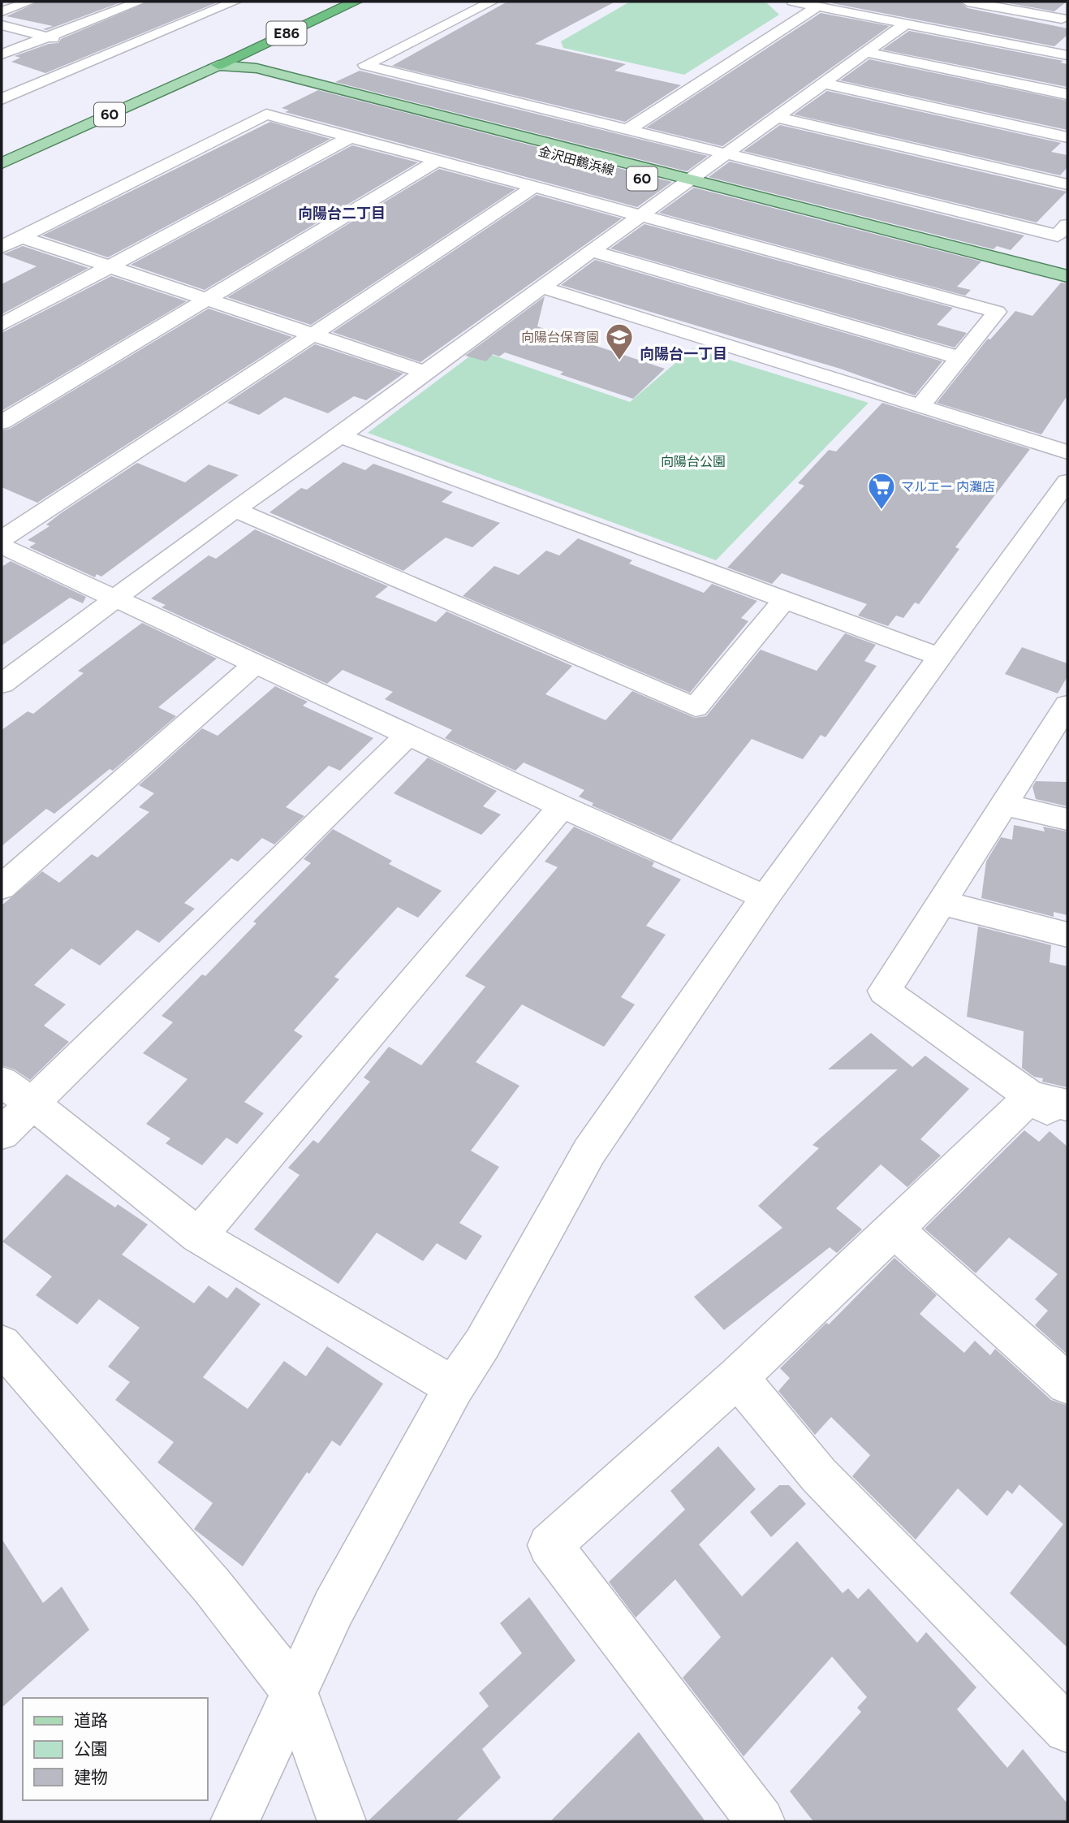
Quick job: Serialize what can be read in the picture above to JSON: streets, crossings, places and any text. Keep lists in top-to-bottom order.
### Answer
{
  "streets": {
    "highway": ["E86"],
    "main road": ["60", "金沢田鶴浜線"]
  },
  "crossings": [
    ["E86", "60"],
    ["E86", "金沢田鶴浜線"],
    ["60", "金沢田鶴浜線"]
  ],
  "districts": ["向陽台二丁目", "向陽台一丁目"],
  "parks": ["向陽台公園"],
  "places": {
    "school or university": ["向陽台保育園"],
    "supermarket": ["マルエー 内灘店"]
  },
  "legend": ["道路", "公園", "建物"]
}
